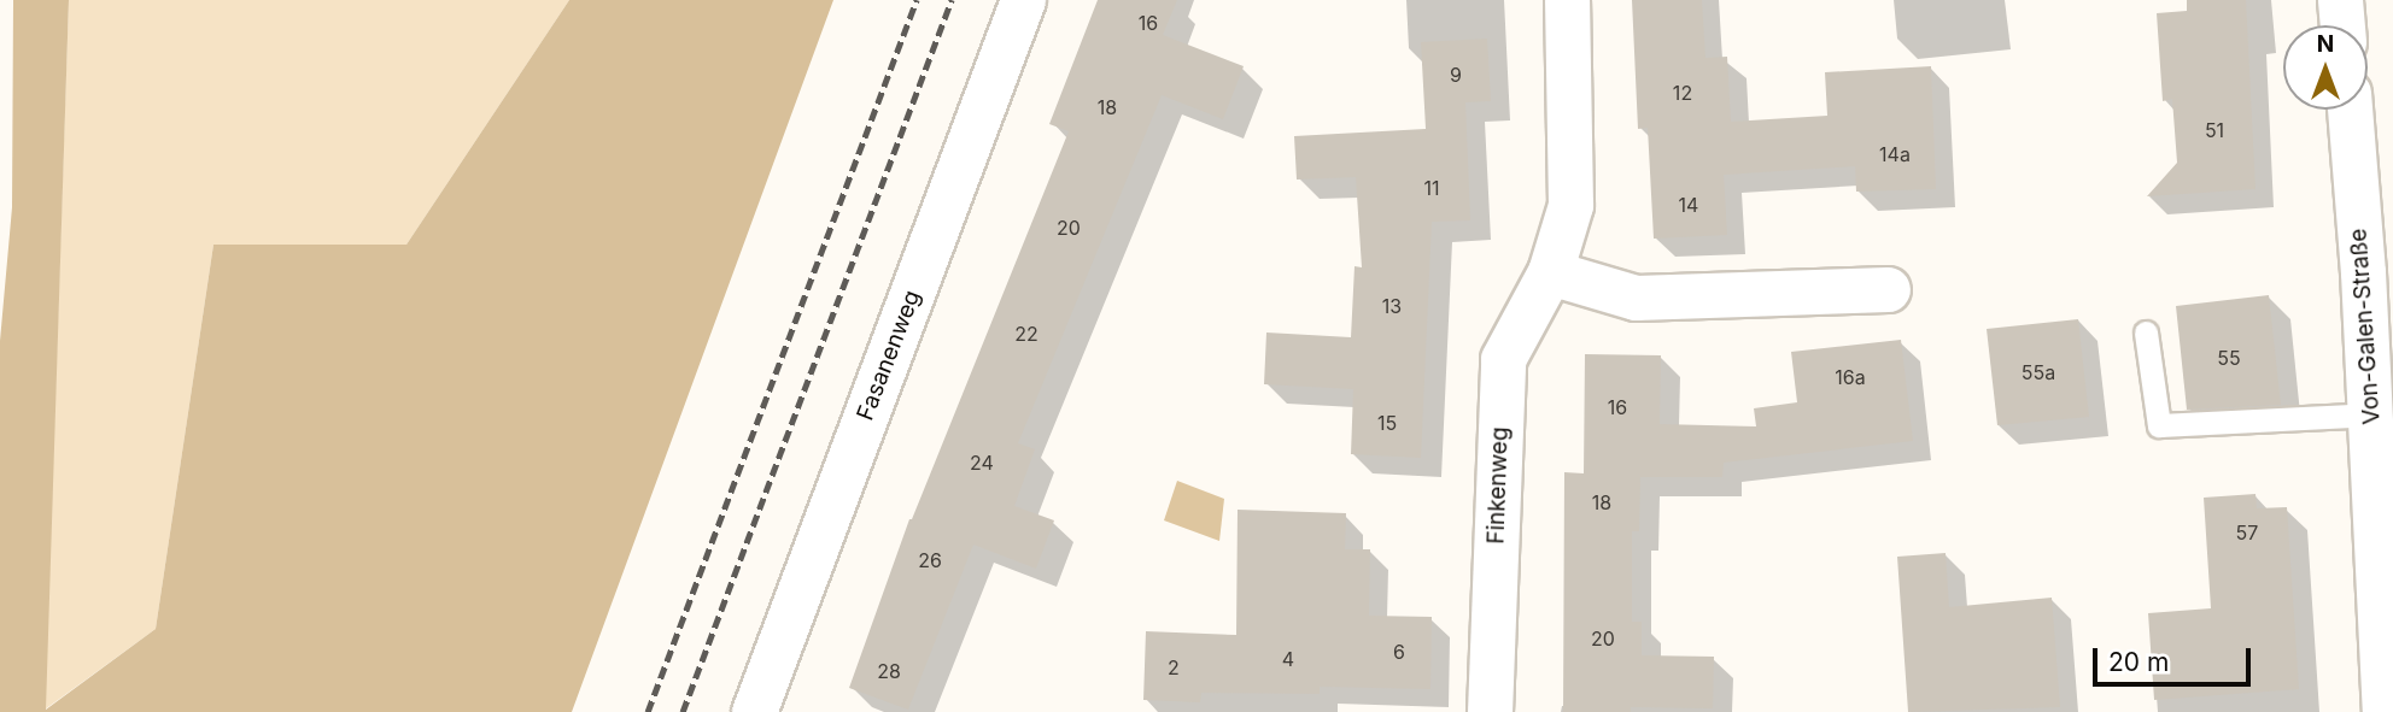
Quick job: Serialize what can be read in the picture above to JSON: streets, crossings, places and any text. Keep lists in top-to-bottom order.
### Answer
{
  "streets": {
    "street": ["Von-Galen-Straße", "Fasanenweg", "Finkenweg"]
  },
  "house_numbers": [
    "16",
    "9",
    "12",
    "18",
    "51",
    "14a",
    "11",
    "14",
    "20",
    "13",
    "22",
    "55",
    "55a",
    "16a",
    "16",
    "15",
    "24",
    "18",
    "57",
    "26",
    "20",
    "6",
    "4",
    "2",
    "28"
  ],
  "scale_bar": "20 m",
  "north": "top"
}
